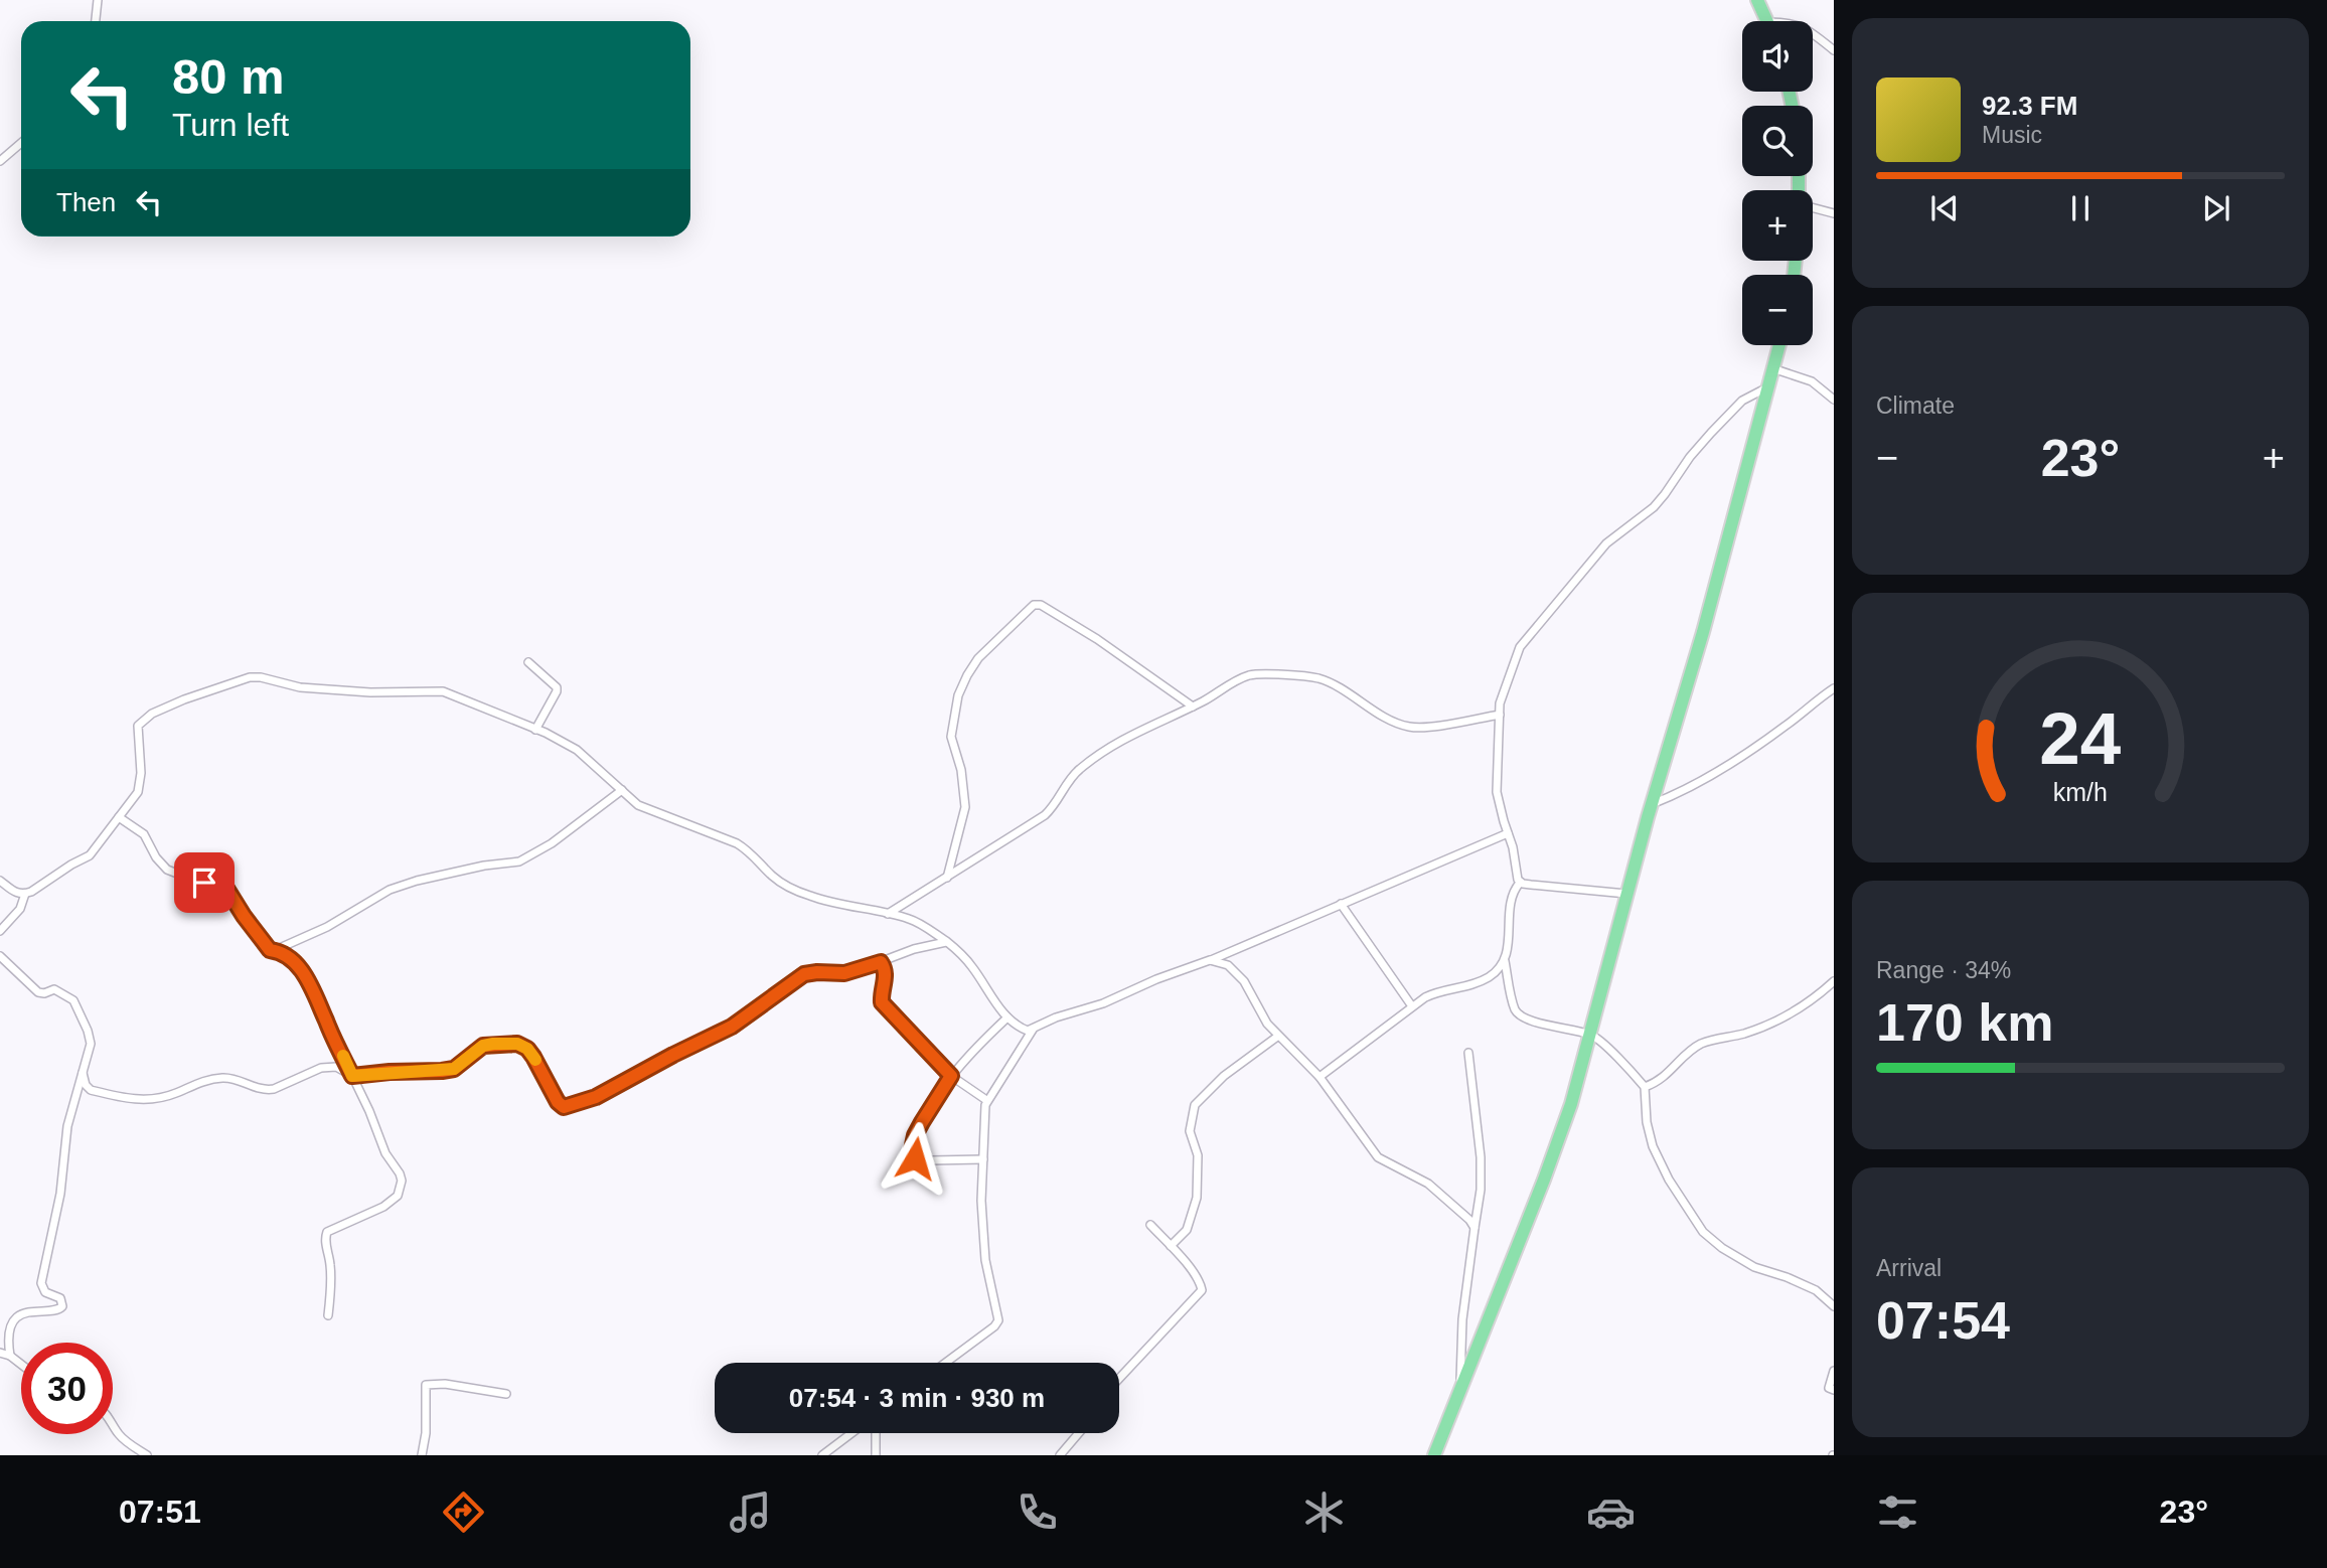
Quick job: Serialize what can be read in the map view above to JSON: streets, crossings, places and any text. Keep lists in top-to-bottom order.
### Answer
{
  "page": {
    "map_buttons": ["+", "−"],
    "turn": ["80 m", "Turn left"],
    "song": ["92.3 FM", "Music"],
    "then": "Then",
    "tile": [
      "Climate",
      ["Range · 34%", "170 km"],
      ["Arrival", "07:54"]
    ],
    "heat": ["−", "23°", "+"],
    "limit": "30",
    "trip": "07:54 · 3 min · 930 m",
    "tabs": ["07:51", "23°"],
    "gauge": ["24", "km/h"]
  }
}
